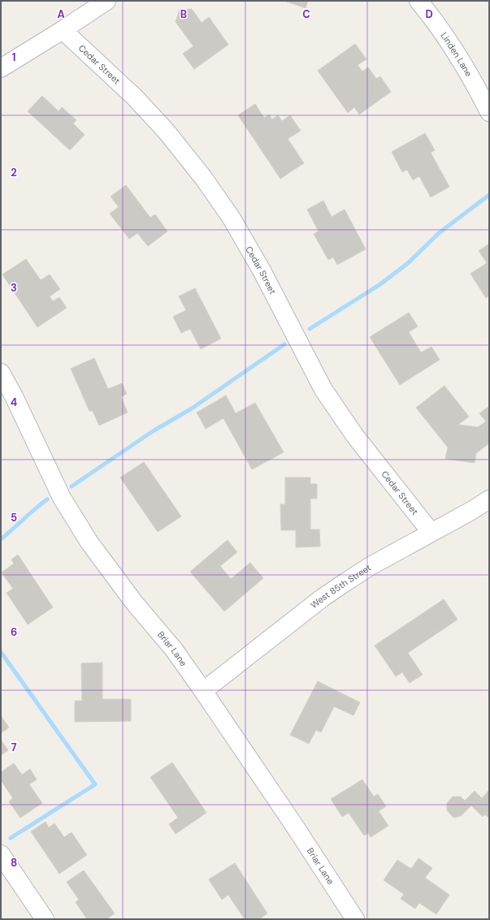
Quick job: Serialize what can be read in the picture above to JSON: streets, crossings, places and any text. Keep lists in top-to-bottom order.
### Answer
{
  "streets": {
    "street": [
      "Linden Lane",
      "Cedar Street",
      "West 85th Street",
      "Briar Lane"
    ]
  },
  "crossings": [
    ["Cedar Street", "West 85th Street"],
    ["West 85th Street", "Briar Lane"]
  ],
  "grid": {
    "columns": [
      "A",
      "B",
      "C",
      "D"
    ],
    "rows": [
      "1",
      "2",
      "3",
      "4",
      "5",
      "6",
      "7",
      "8"
    ]
  }
}
